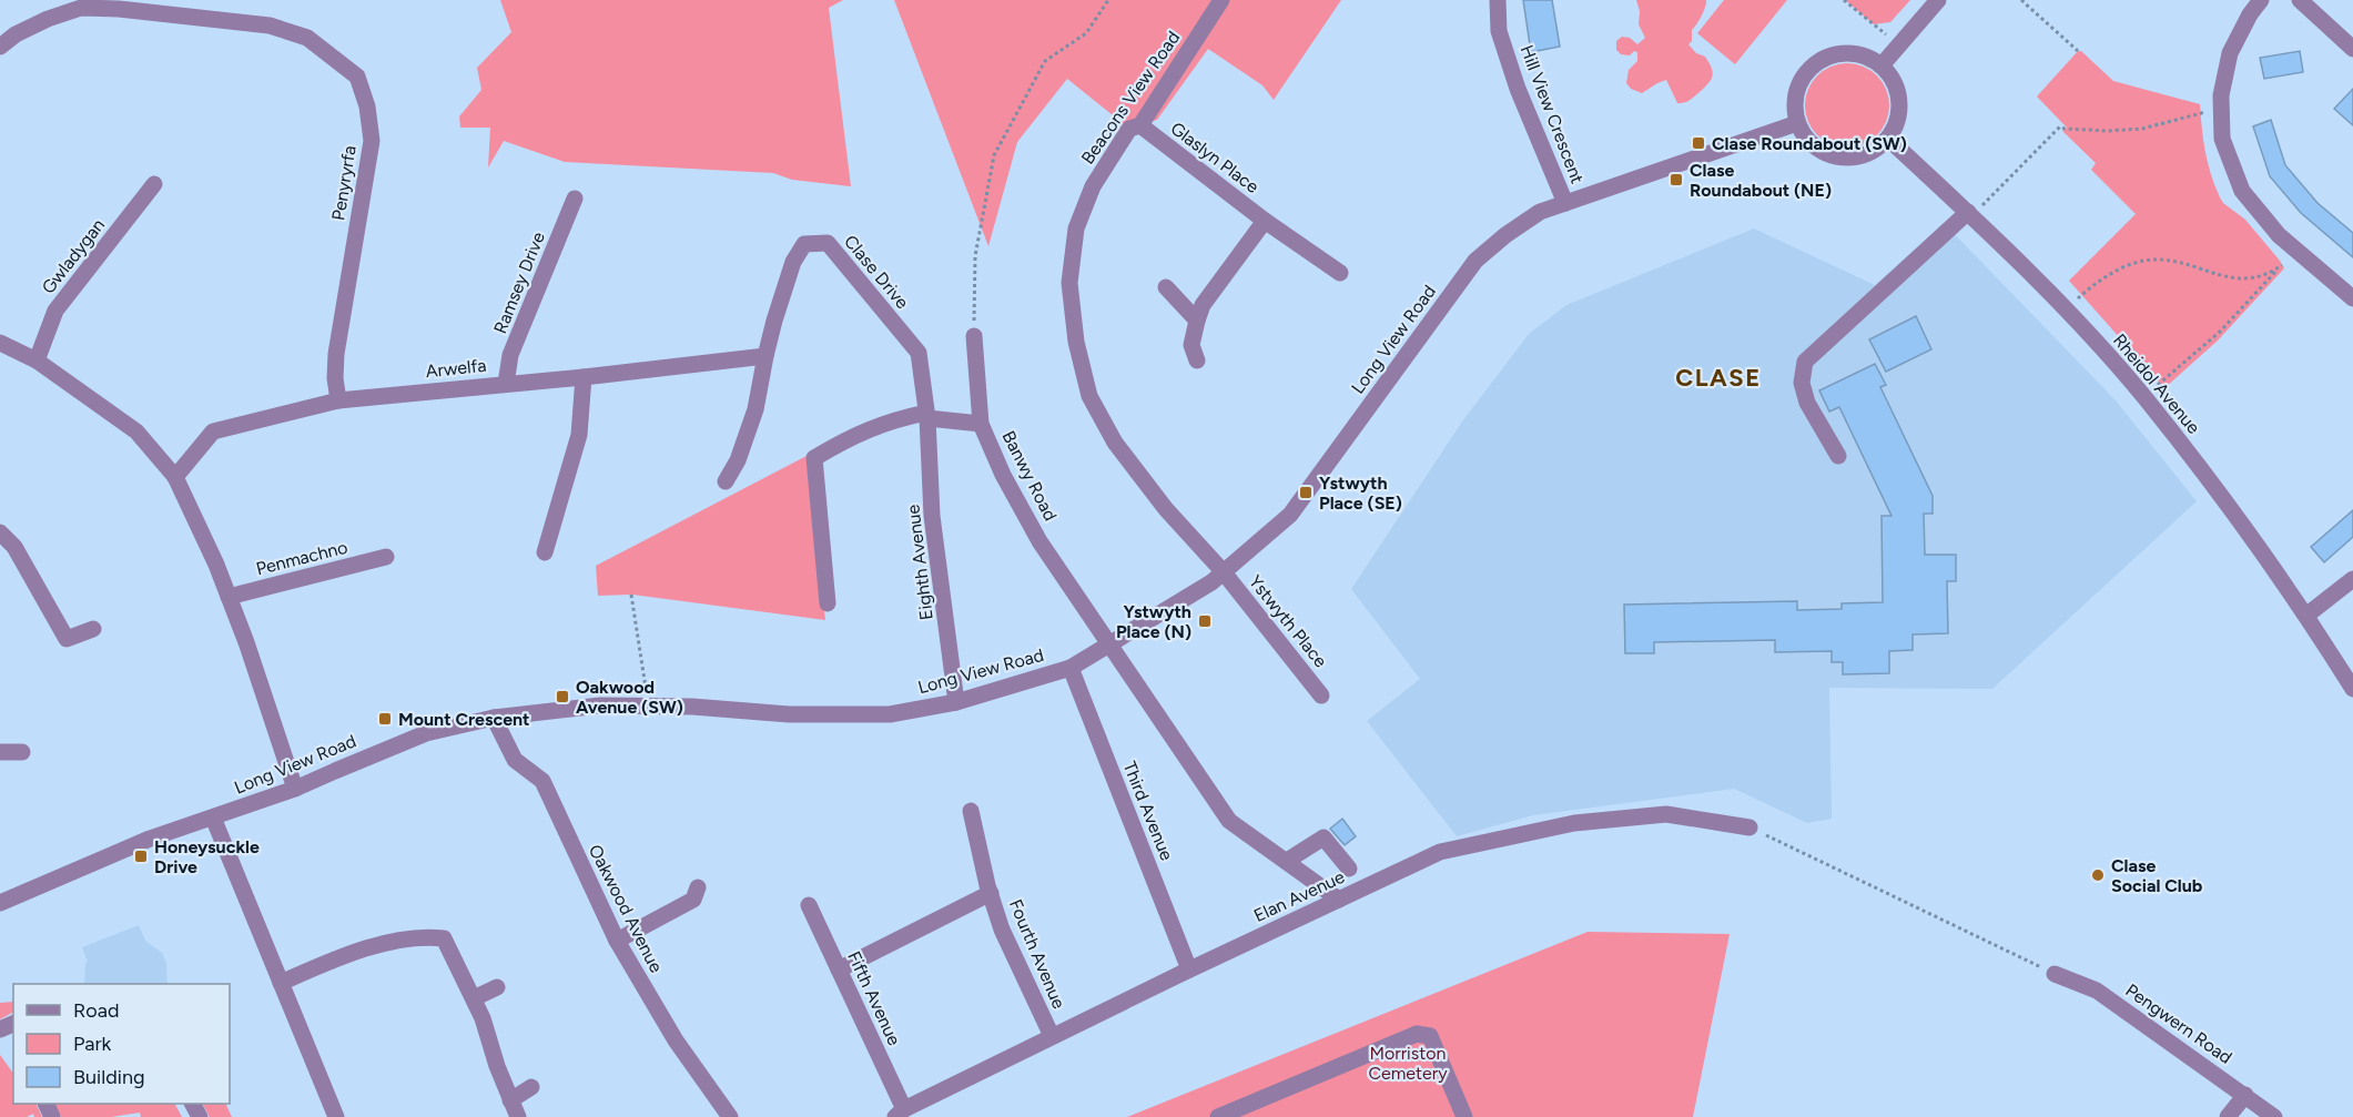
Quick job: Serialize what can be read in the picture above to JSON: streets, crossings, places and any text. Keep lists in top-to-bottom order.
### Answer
{
  "streets": {
    "street": [
      "Beacons View Road",
      "Hill View Crescent",
      "Glaslyn Place",
      "Penyryrfa",
      "Gwladygan",
      "Clase Drive",
      "Ramsey Drive",
      "Long View Road",
      "Arwelfa",
      "Rheidol Avenue",
      "Banwy Road",
      "Penmachno",
      "Eighth Avenue",
      "Ystwyth Place",
      "Third Avenue",
      "Elan Avenue",
      "Oakwood Avenue",
      "Fourth Avenue",
      "Fifth Avenue",
      "Pengwern Road"
    ]
  },
  "crossings": [
    ["Beacons View Road", "Glaslyn Place"],
    ["Beacons View Road", "Long View Road"],
    ["Beacons View Road", "Ystwyth Place"],
    ["Hill View Crescent", "Long View Road"],
    ["Penyryrfa", "Arwelfa"],
    ["Clase Drive", "Arwelfa"],
    ["Clase Drive", "Eighth Avenue"],
    ["Ramsey Drive", "Arwelfa"],
    ["Long View Road", "Rheidol Avenue"],
    ["Long View Road", "Banwy Road"],
    ["Long View Road", "Eighth Avenue"],
    ["Long View Road", "Ystwyth Place"],
    ["Long View Road", "Third Avenue"],
    ["Long View Road", "Oakwood Avenue"],
    ["Banwy Road", "Elan Avenue"],
    ["Third Avenue", "Elan Avenue"],
    ["Elan Avenue", "Fourth Avenue"],
    ["Elan Avenue", "Fifth Avenue"]
  ],
  "districts": ["CLASE"],
  "parks": ["Morriston Cemetery"],
  "places": {
    "transit": [
      "Clase Roundabout (SW)",
      "Clase Roundabout (NE)",
      "Ystwyth Place (SE)",
      "Ystwyth Place (N)",
      "Oakwood Avenue (SW)",
      "Mount Crescent",
      "Honeysuckle Drive"
    ],
    "other": ["Clase Social Club"]
  },
  "legend": ["Road", "Park", "Building"]
}
